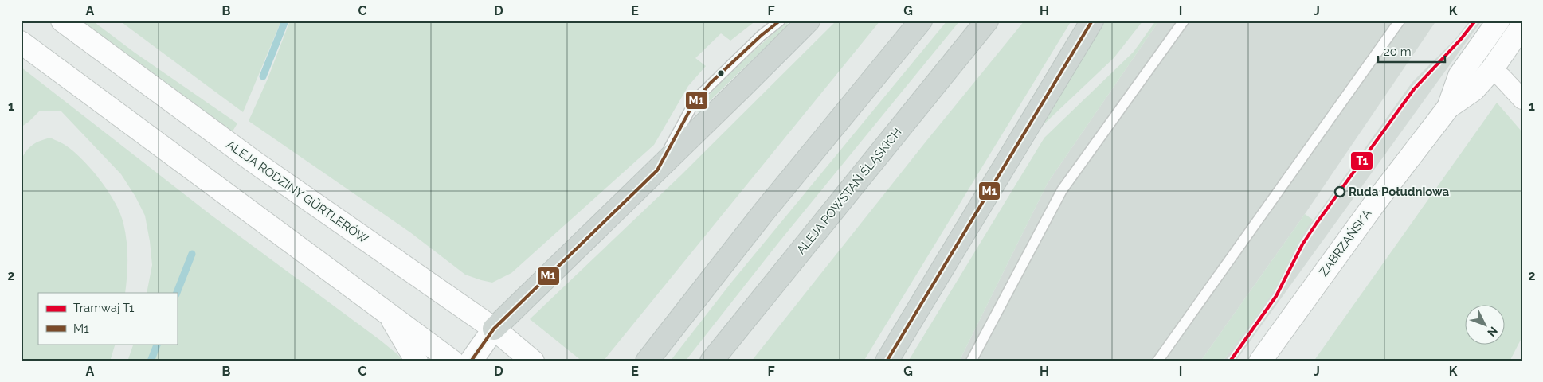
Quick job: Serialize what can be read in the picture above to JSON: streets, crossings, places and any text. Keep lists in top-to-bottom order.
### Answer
{
  "streets": {
    "main road": ["ALEJA POWSTAŃ ŚLĄSKICH", "ALEJA RODZINY GÜRTLERÓW", "ZABRZAŃSKA"]
  },
  "places": ["Ruda Południowa"],
  "lines": ["tram line T1", "transit line M1"],
  "legend": ["Tramwaj T1", "M1"],
  "scale_bar": "20 m",
  "north": "bottom right",
  "grid": {
    "columns": [
      "A",
      "B",
      "C",
      "D",
      "E",
      "F",
      "G",
      "H",
      "I",
      "J",
      "K"
    ],
    "rows": ["1", "2"]
  }
}
